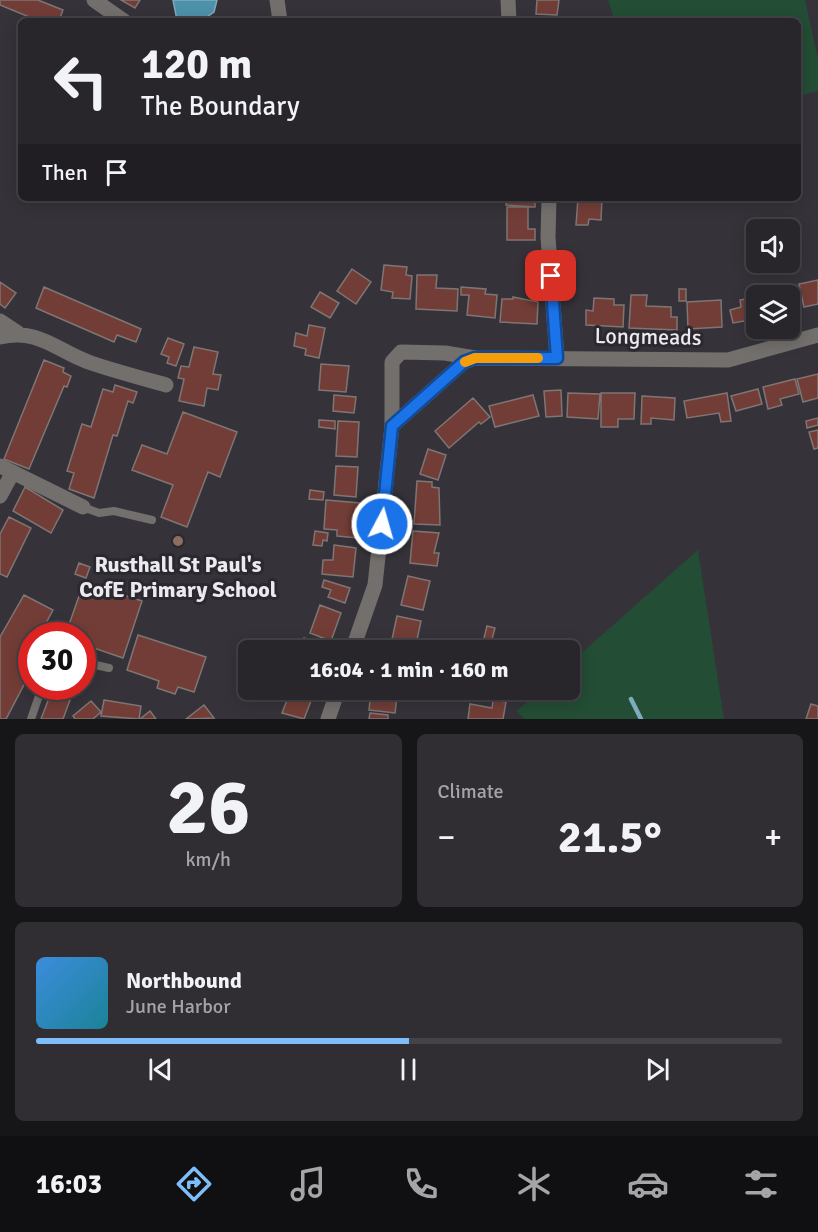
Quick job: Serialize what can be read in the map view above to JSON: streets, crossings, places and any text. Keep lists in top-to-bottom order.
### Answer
{
  "streets": {
    "street": ["Longmeads"]
  },
  "places": ["Rusthall St Paul's CofE Primary School"],
  "page": {
    "turn": ["120 m", "The Boundary"],
    "then": "Then",
    "limit": "30",
    "trip": "16:04 · 1 min · 160 m",
    "tile": [
      ["26", "km/h"],
      "Climate"
    ],
    "heat": ["−", "21.5°", "+"],
    "song": ["Northbound", "June Harbor"],
    "tabs": "16:03"
  }
}
